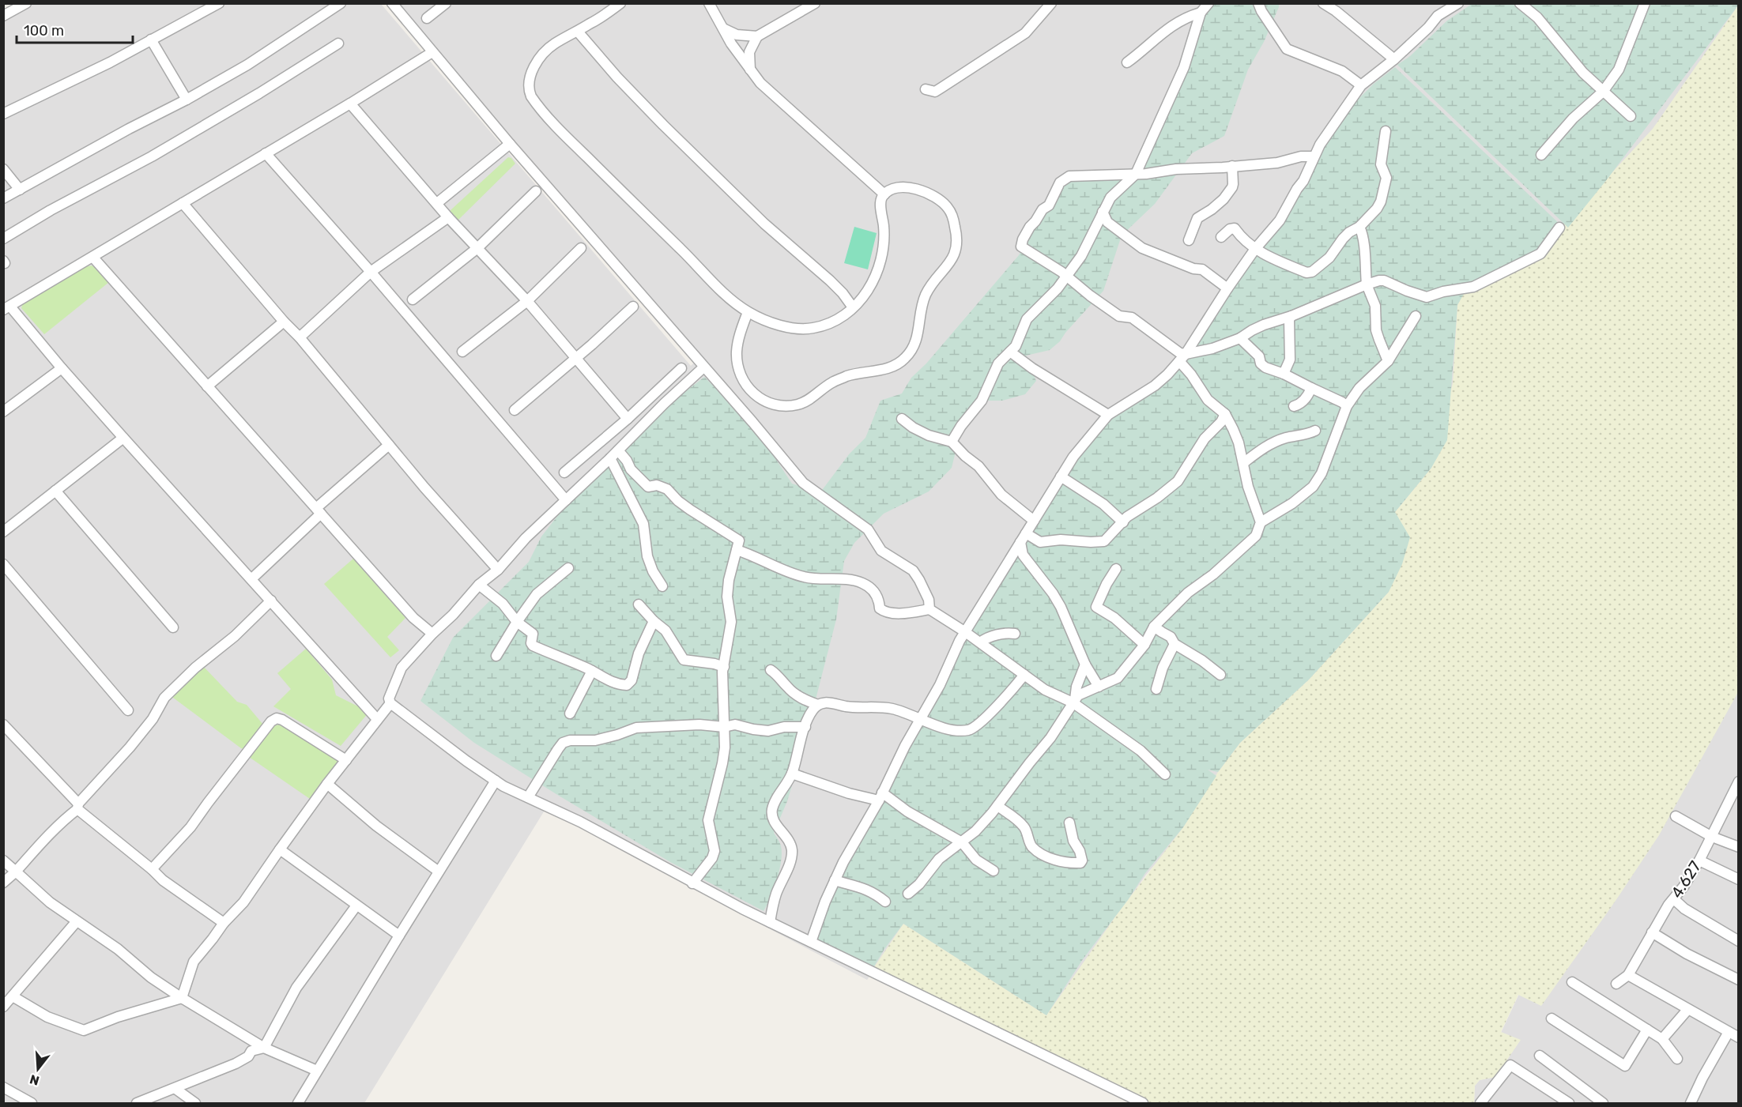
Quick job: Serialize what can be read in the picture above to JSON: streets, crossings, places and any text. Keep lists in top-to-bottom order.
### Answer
{
  "streets": {
    "street": ["4.627"]
  },
  "scale_bar": "100 m",
  "north": "bottom"
}
